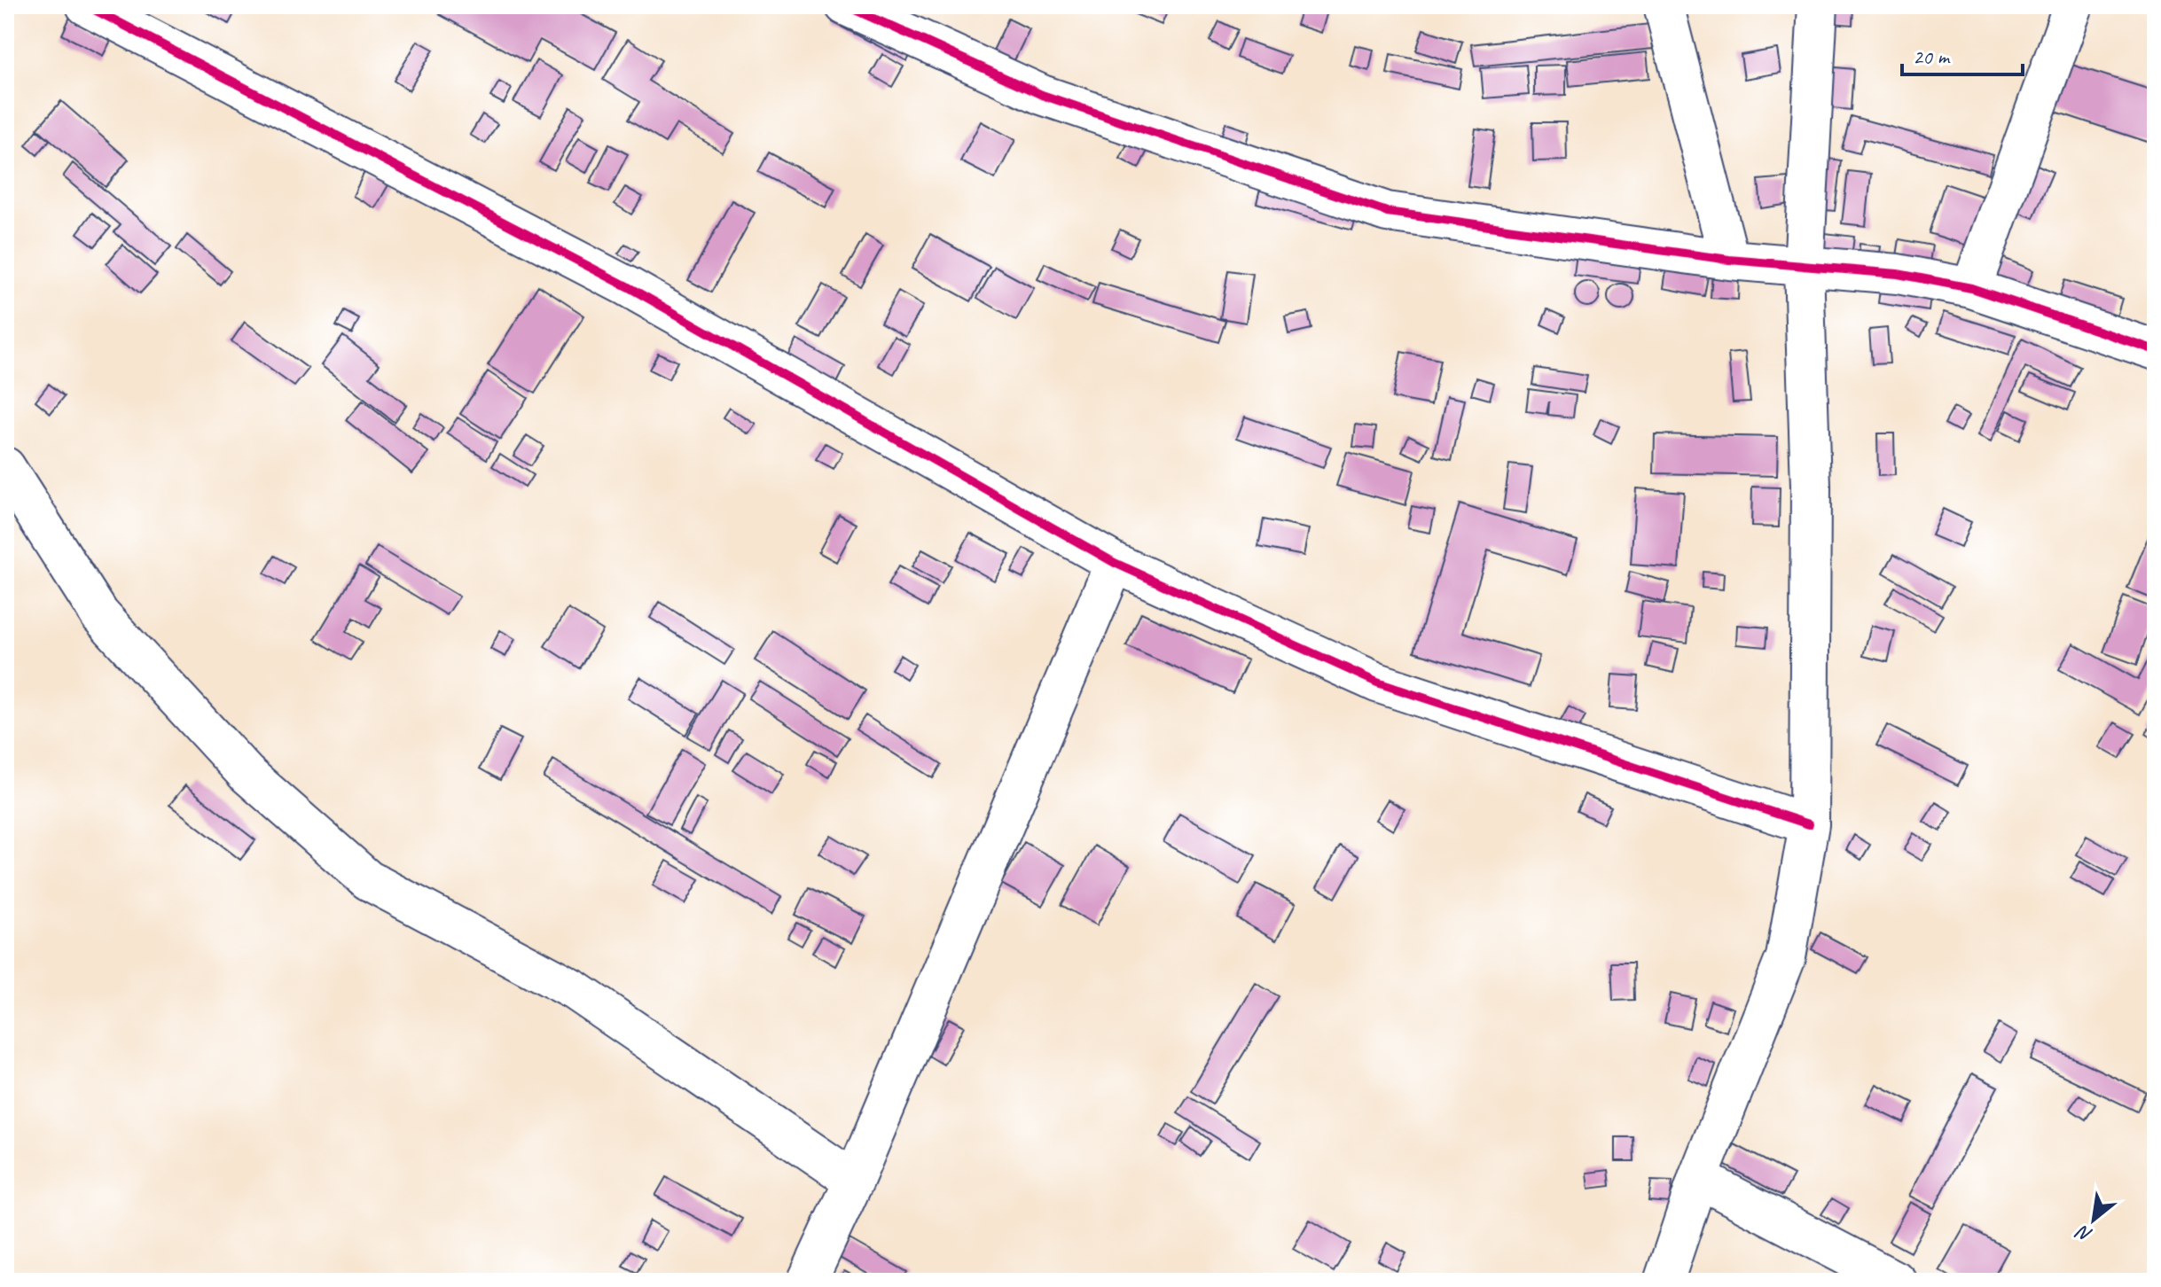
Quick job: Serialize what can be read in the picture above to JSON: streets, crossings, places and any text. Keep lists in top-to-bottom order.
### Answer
{
  "scale_bar": "20 m",
  "north": "bottom left"
}
